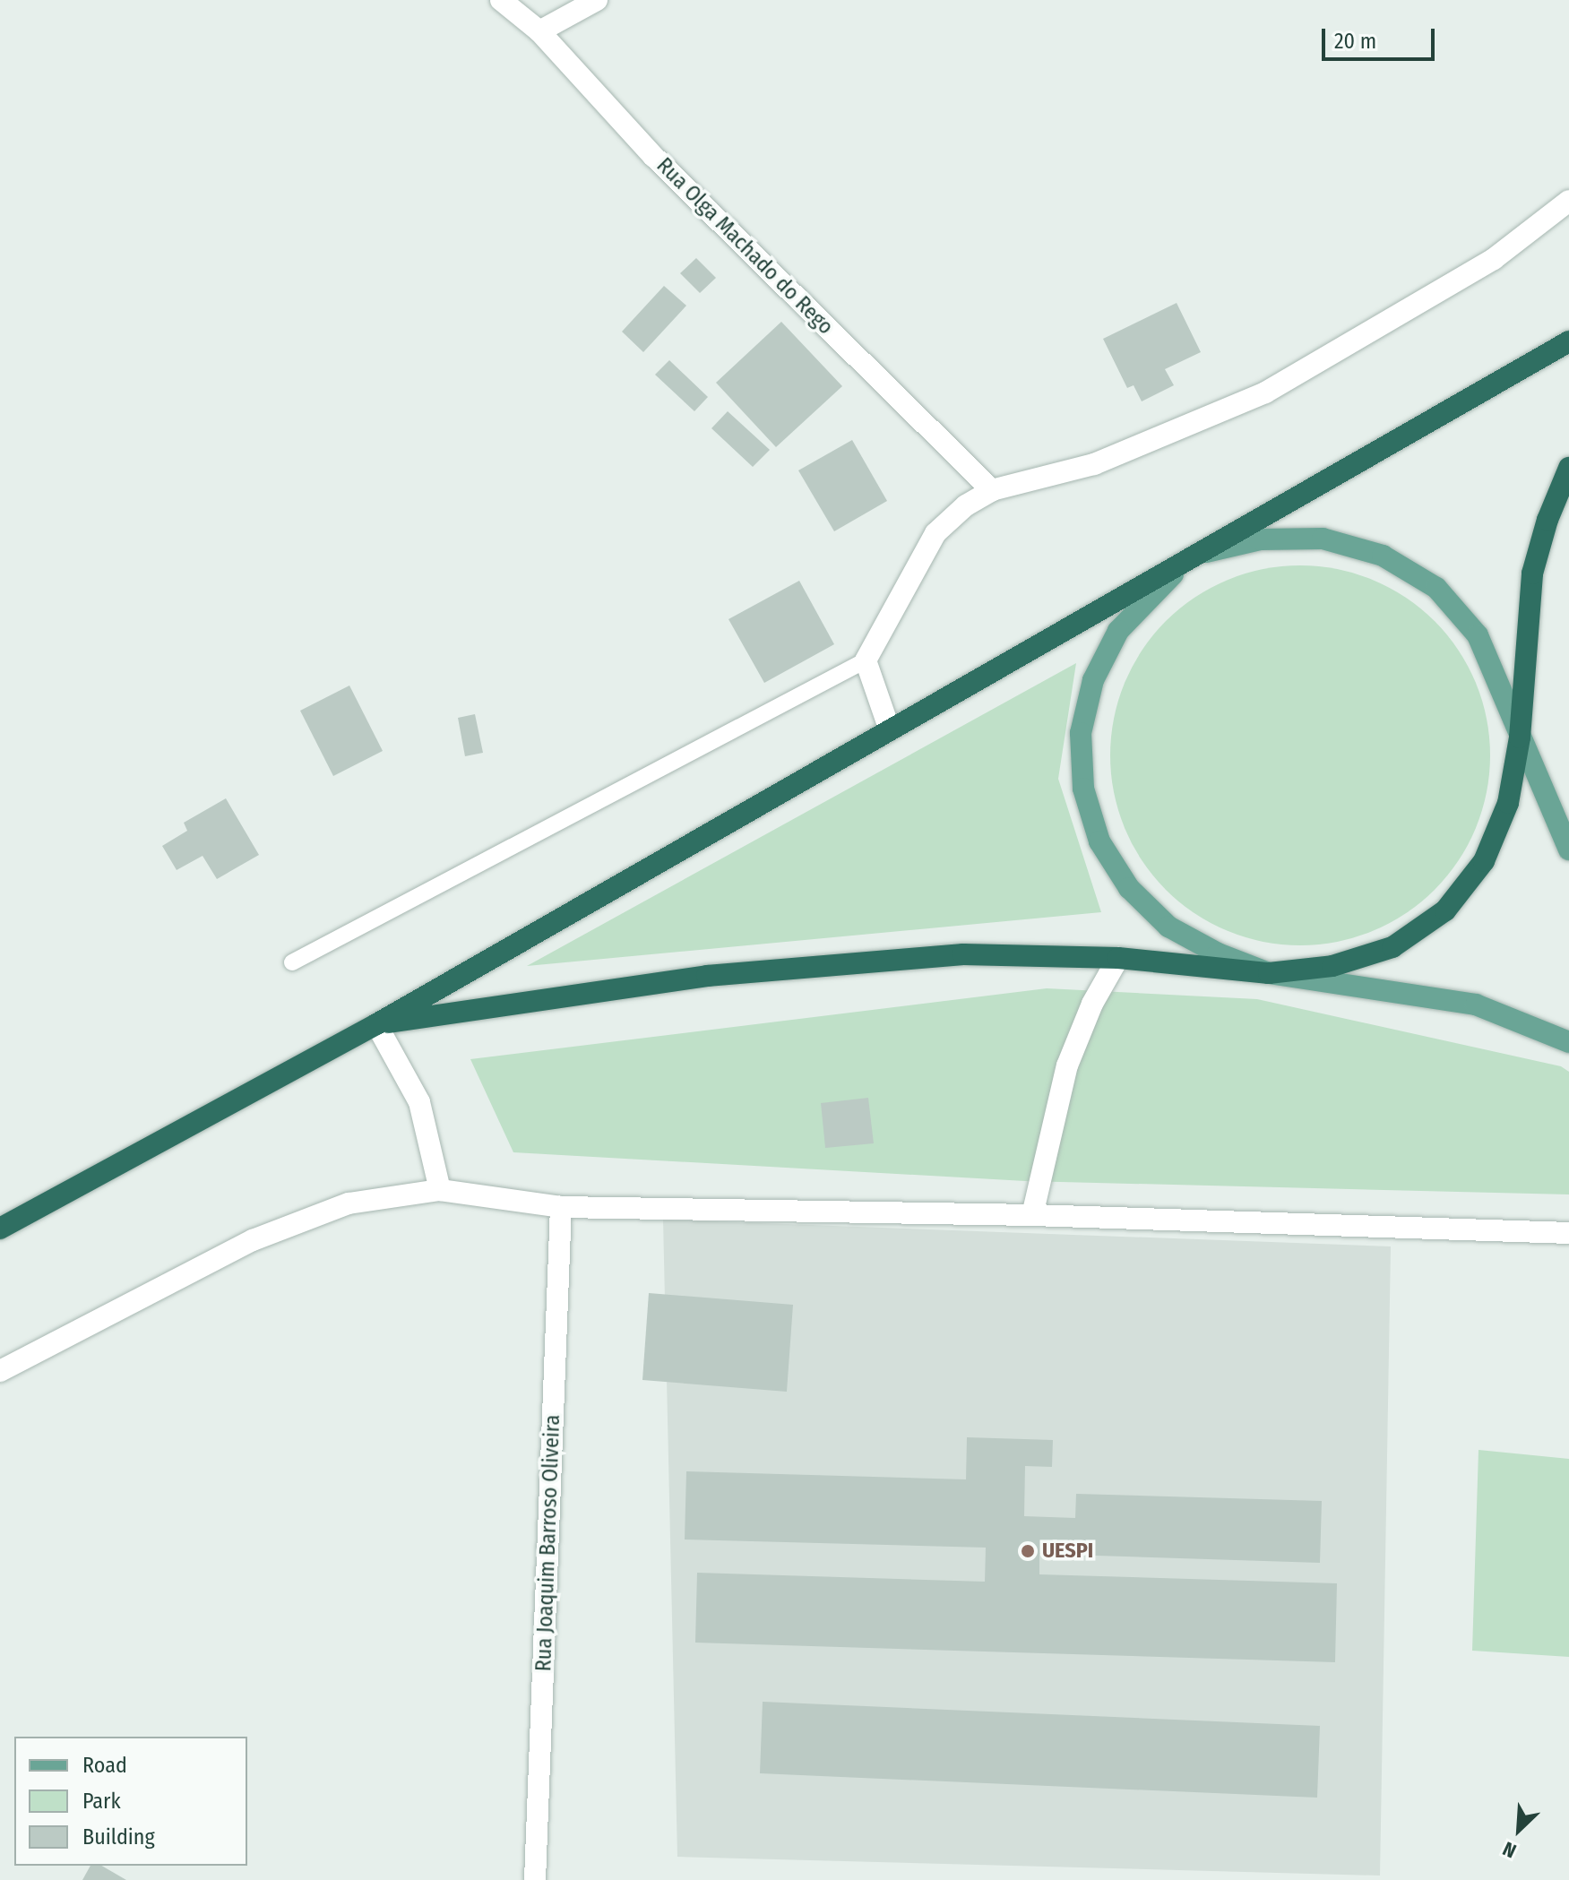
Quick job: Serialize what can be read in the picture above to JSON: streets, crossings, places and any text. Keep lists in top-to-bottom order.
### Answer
{
  "streets": {
    "street": ["Rua Olga Machado do Rego", "Rua Joaquim Barroso Oliveira"]
  },
  "places": ["UESPI"],
  "legend": ["Road", "Park", "Building"],
  "scale_bar": "20 m",
  "north": "bottom left"
}
